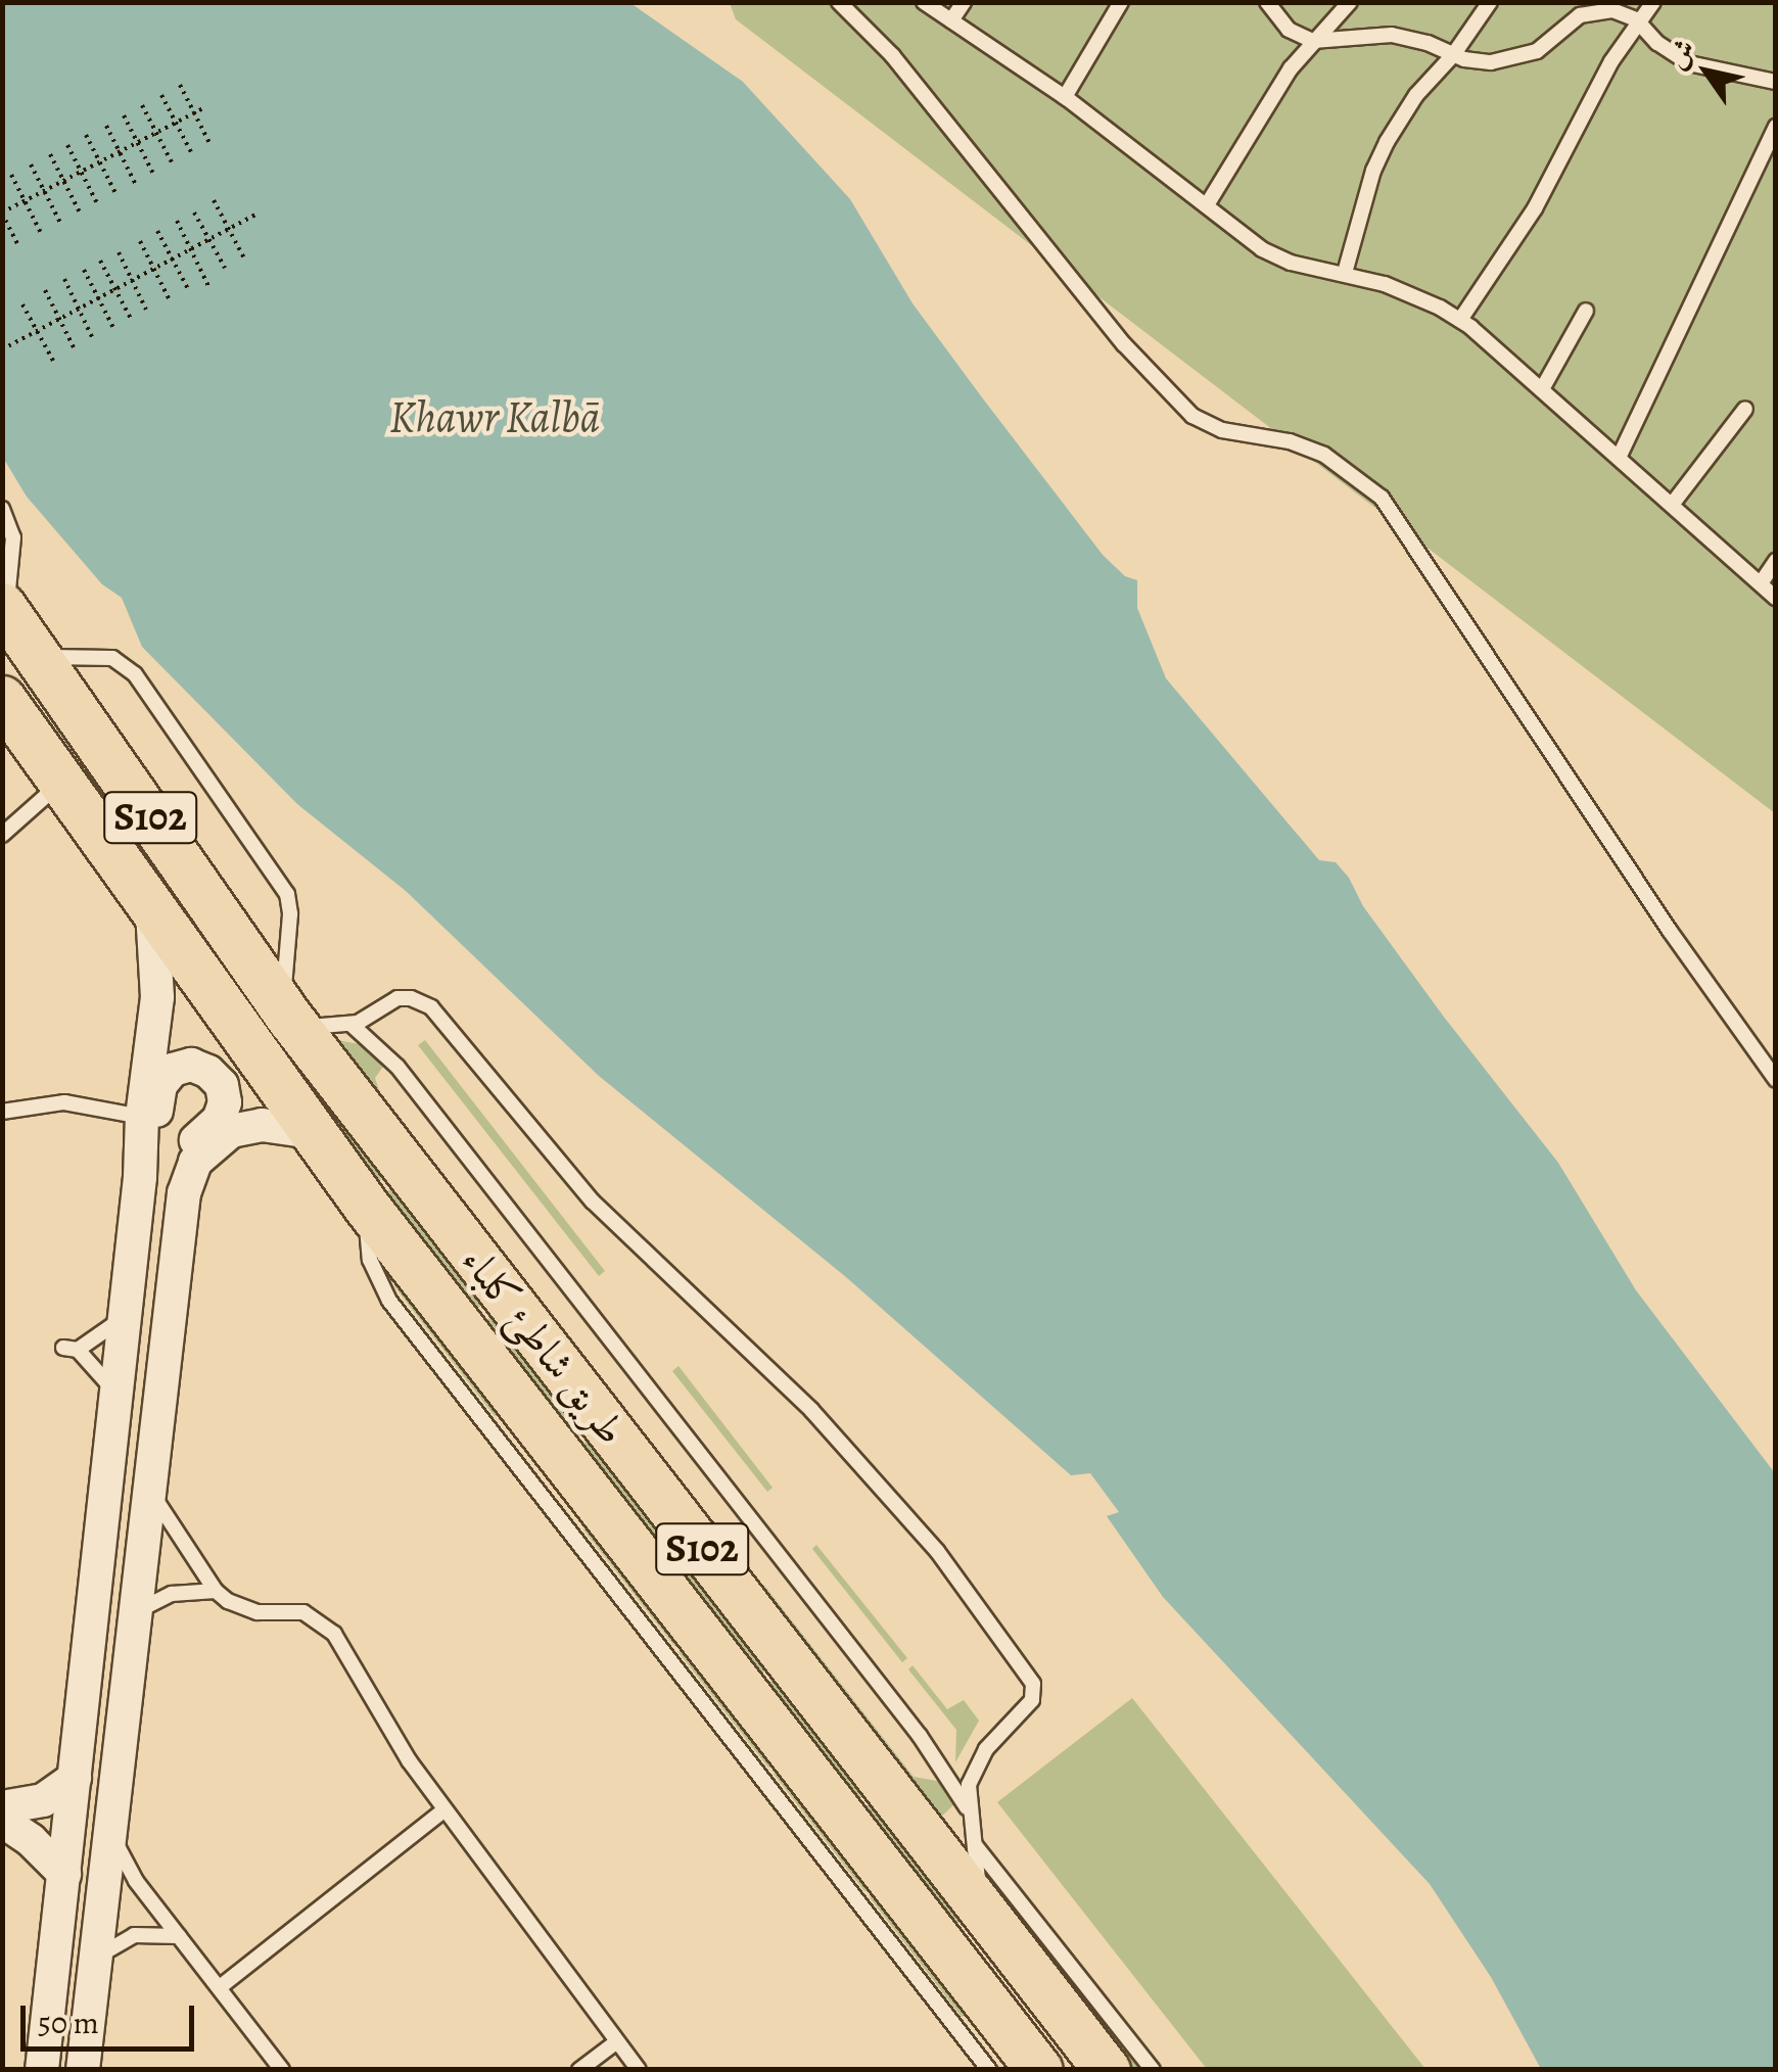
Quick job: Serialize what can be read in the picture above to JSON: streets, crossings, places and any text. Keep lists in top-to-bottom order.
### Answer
{
  "streets": {
    "highway": ["S102", "طريق شاطئ كلباء"]
  },
  "water": ["Khawr Kalbā"],
  "scale_bar": "50 m",
  "north": "top left"
}
